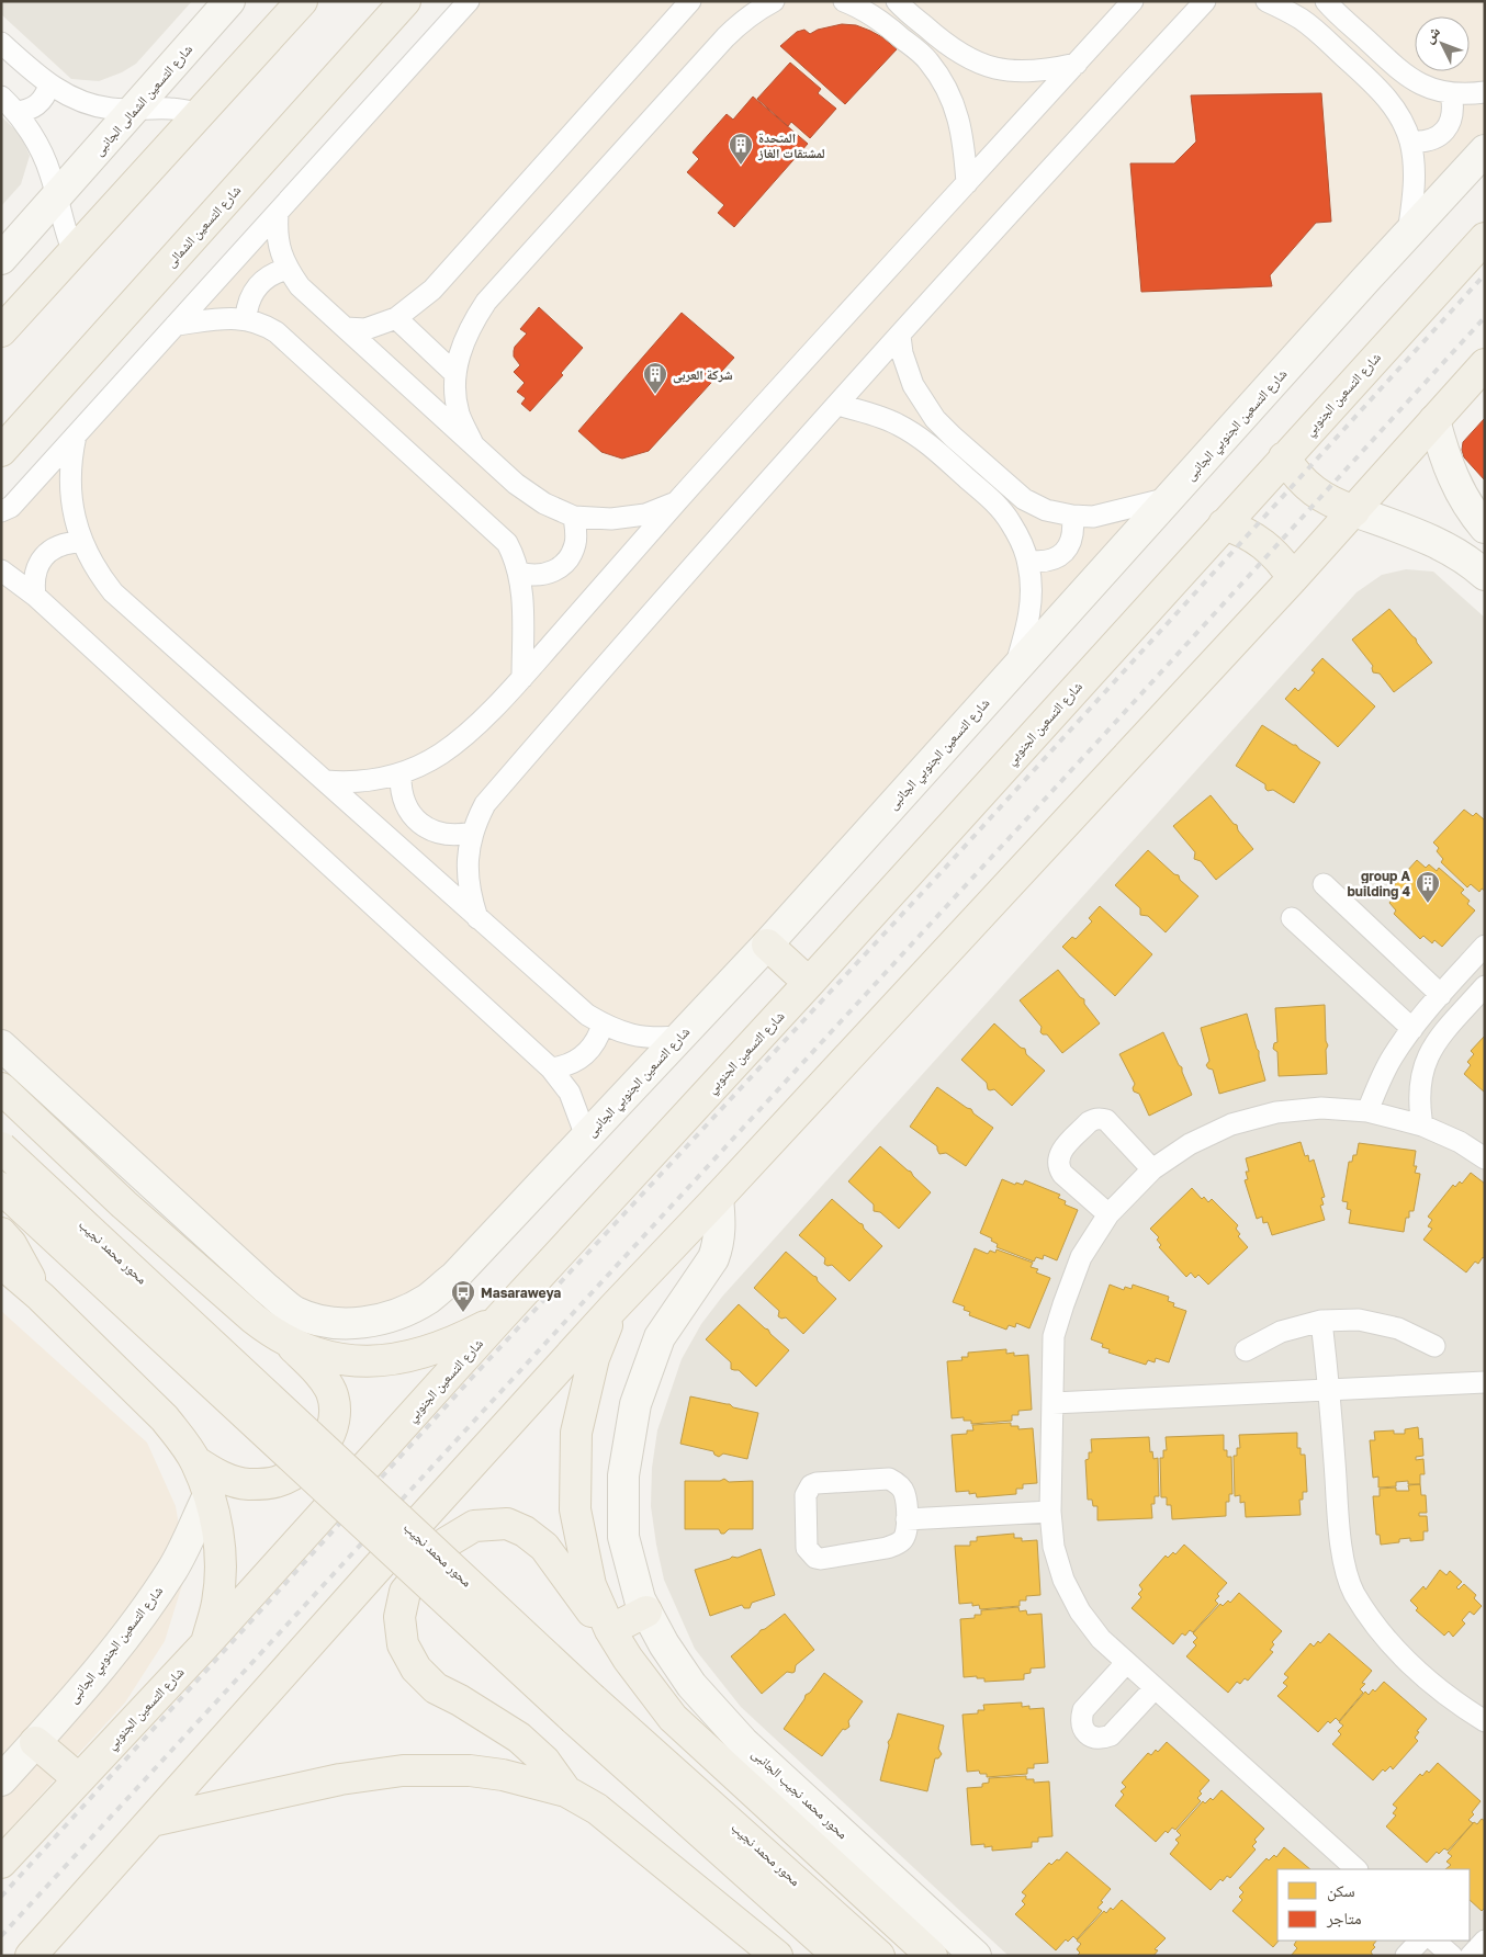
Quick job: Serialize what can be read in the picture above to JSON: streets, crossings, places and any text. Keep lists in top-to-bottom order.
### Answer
{
  "streets": {
    "main road": ["شارع التسعين الشمالى", "شارع التسعين الجنوبي", "محور محمد نجيب"],
    "street": ["شارع التسعين الشمالى الجانبى", "شارع التسعين الجنوبي الجانبى", "محور محمد نجيب الجانبى"]
  },
  "places": {
    "building": ["المتحدة لمشتقات الغاز", "شركة العربى", "group A building 4"],
    "bus stop": ["Masaraweya"]
  },
  "legend": ["سكن", "متاجر"],
  "north": "top left"
}
